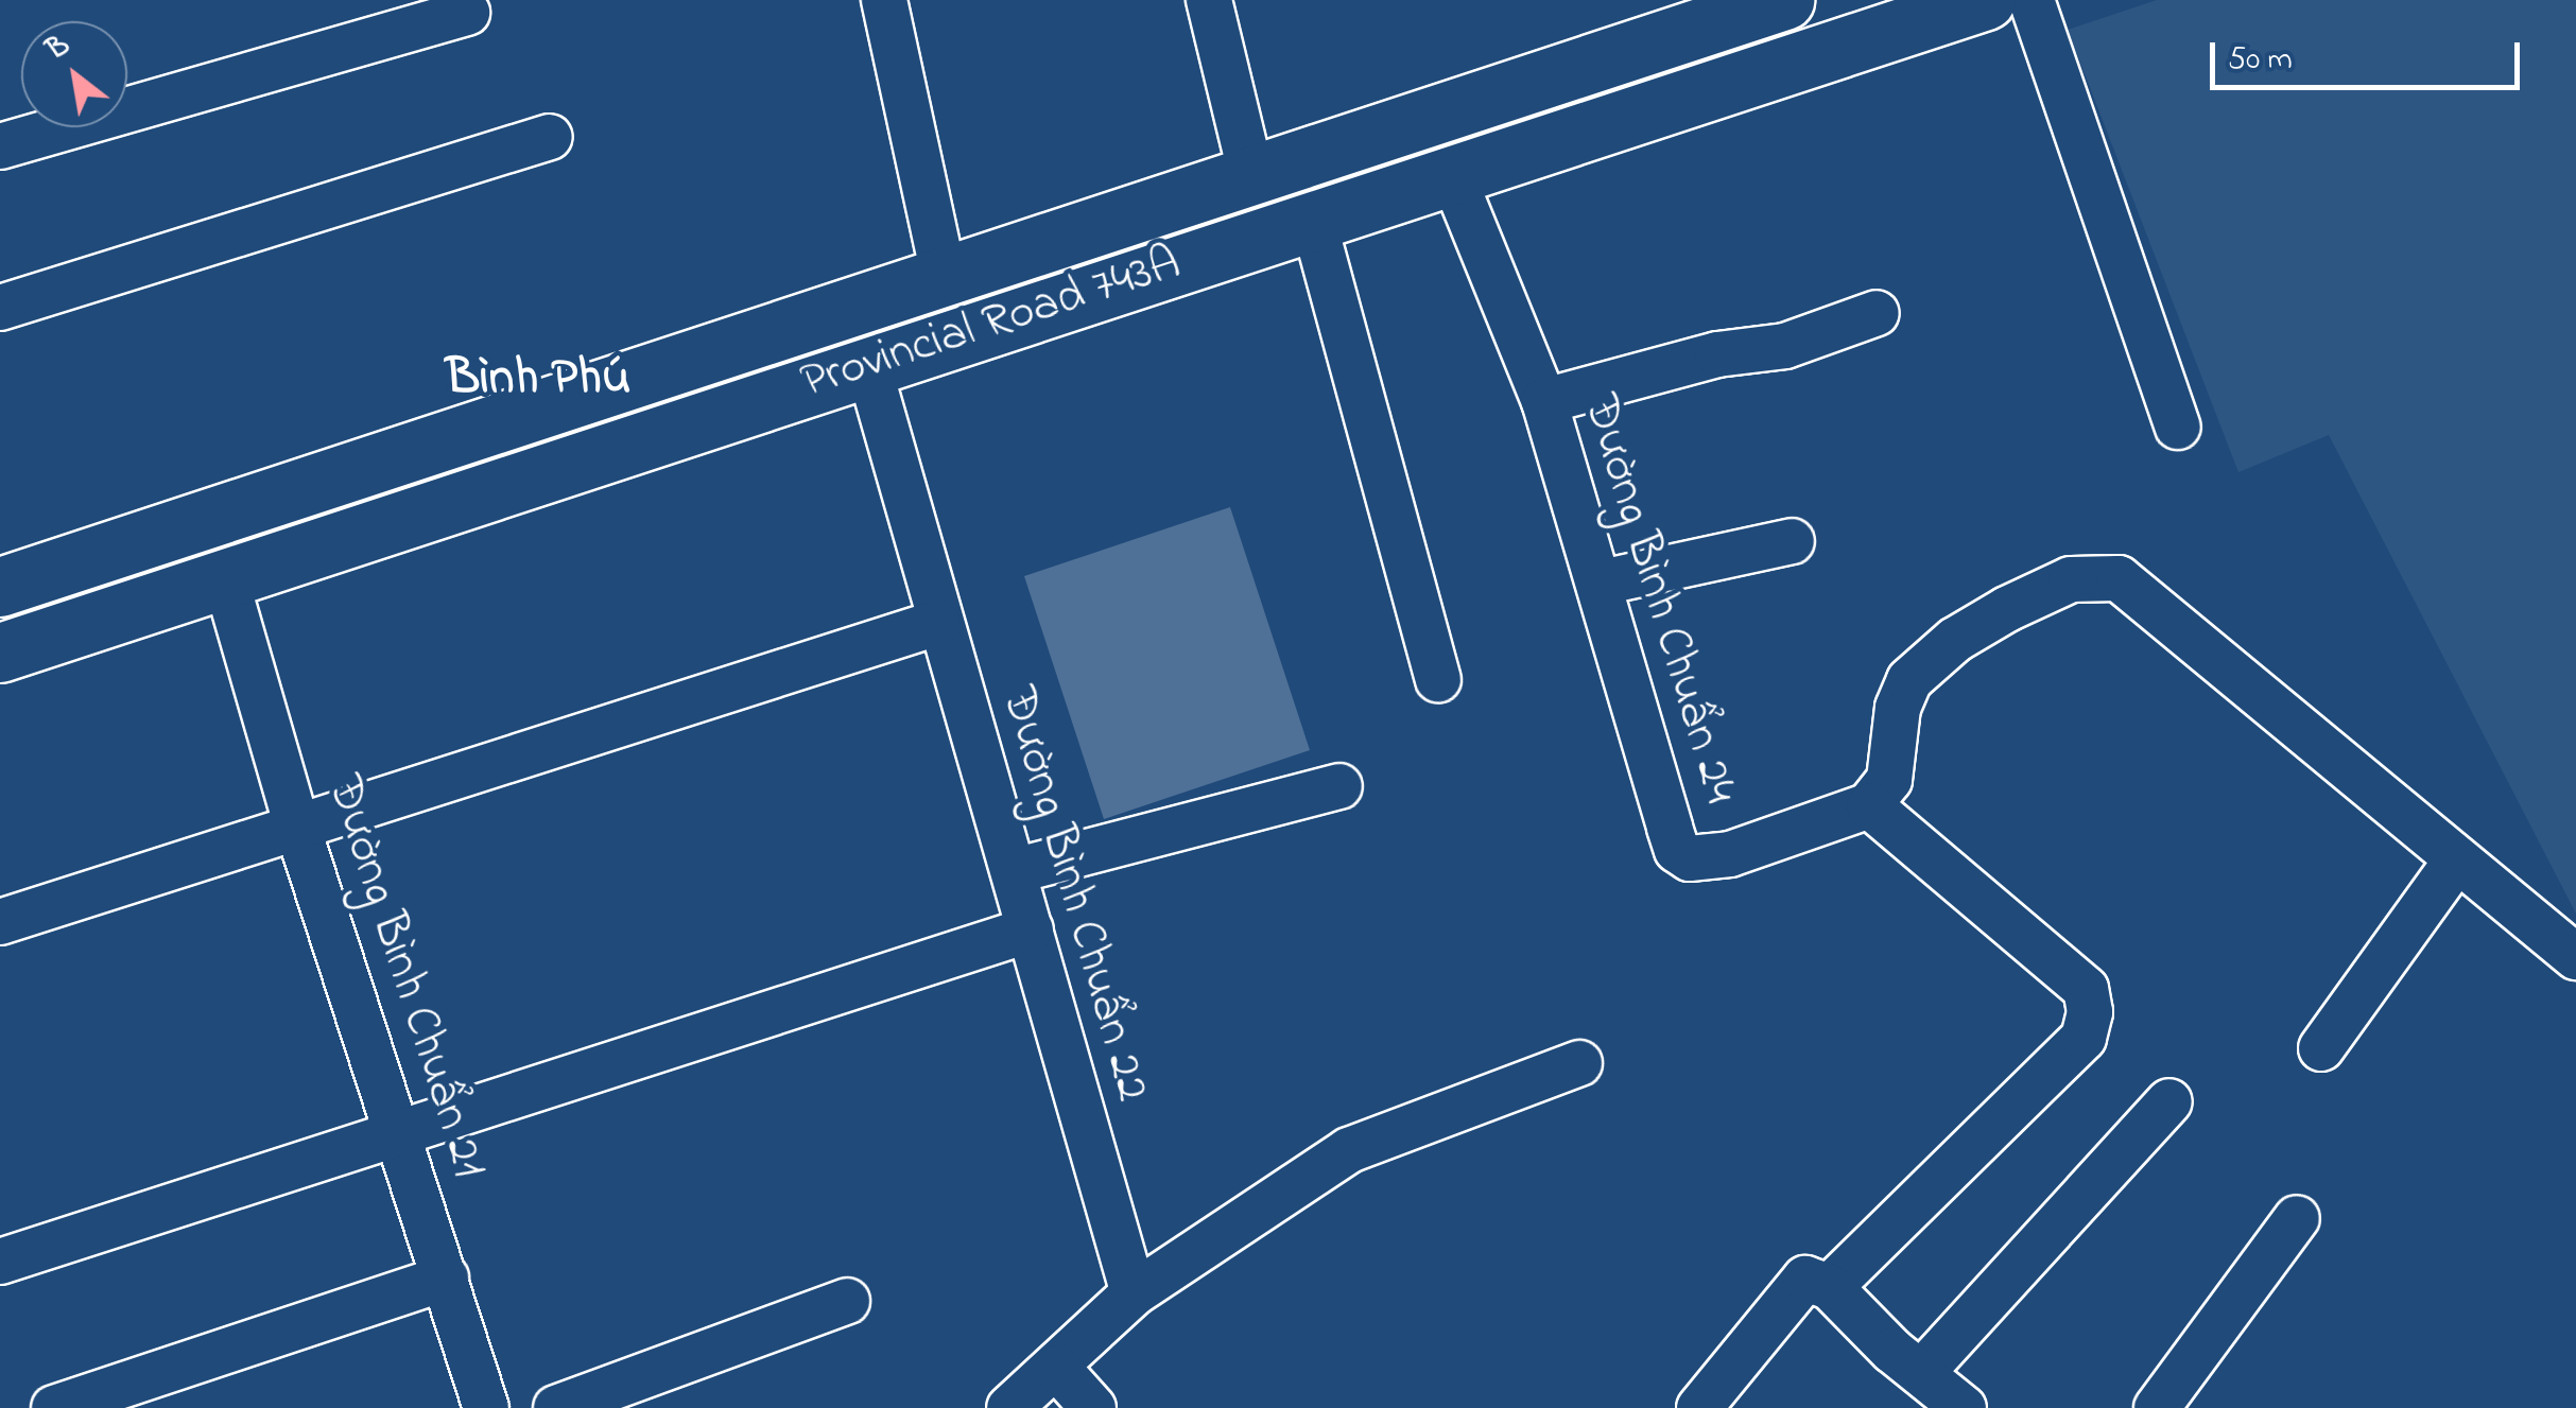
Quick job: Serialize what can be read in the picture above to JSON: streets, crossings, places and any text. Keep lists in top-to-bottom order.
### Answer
{
  "streets": {
    "main road": ["Provincial Road 743A"],
    "street": ["Đường Bình Chuẩn 24", "Đường Bình Chuẩn 22", "Đường Bình Chuẩn 21"]
  },
  "crossings": [
    ["Provincial Road 743A", "Đường Bình Chuẩn 24"],
    ["Provincial Road 743A", "Đường Bình Chuẩn 22"],
    ["Provincial Road 743A", "Đường Bình Chuẩn 21"]
  ],
  "districts": ["Bình Phú"],
  "scale_bar": "50 m",
  "north": "top left"
}
